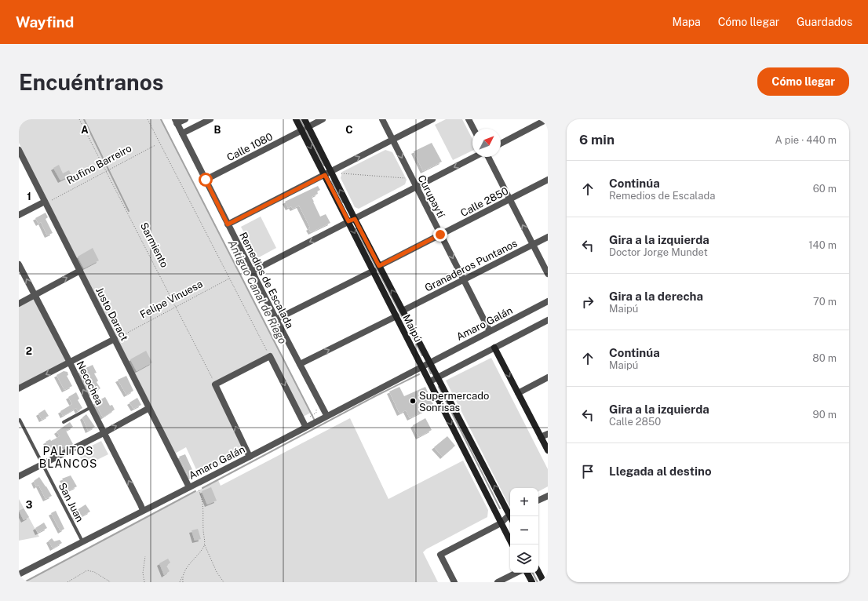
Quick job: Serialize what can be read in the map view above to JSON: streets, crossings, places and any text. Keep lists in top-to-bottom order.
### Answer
{
  "streets": {
    "street": [
      "Calle 1080",
      "Curupaytí",
      "Calle 2850",
      "Granaderos Puntanos",
      "Remedios de Escalada",
      "Justo Daract",
      "Amaro Galán",
      "Maipú",
      "Necochea"
    ],
    "lane": ["San Juan"],
    "path": ["Rufino Barreiro", "Sarmiento", "Felipe Vinuesa"]
  },
  "crossings": [
    ["Calle 1080", "Remedios de Escalada"],
    ["Calle 1080", "Maipú"],
    ["Curupaytí", "Calle 2850"],
    ["Curupaytí", "Granaderos Puntanos"],
    ["Curupaytí", "Amaro Galán"],
    ["Calle 2850", "Maipú"],
    ["Sarmiento", "Felipe Vinuesa"],
    ["Granaderos Puntanos", "Maipú"],
    ["Remedios de Escalada", "Amaro Galán"],
    ["Justo Daract", "Amaro Galán"],
    ["Amaro Galán", "Maipú"],
    ["Amaro Galán", "Necochea"],
    ["Amaro Galán", "San Juan"]
  ],
  "one_way": ["Curupaytí", "Necochea"],
  "districts": ["PALITOS BLANCOS"],
  "water": ["Antiguo Canal de Riego"],
  "places": ["Supermercado Sonrisas"],
  "north": "top right",
  "page": {
    "header": "Wayfind",
    "nav": ["Mapa", "Cómo llegar", "Guardados"],
    "buttons": "Cómo llegar",
    "title": "Encuéntranos",
    "heading": ["6 min", "A pie · 440 m"],
    "list": [
      ["Continúa", "Remedios de Escalada", "60 m"],
      ["Gira a la izquierda", "Doctor Jorge Mundet", "140 m"],
      ["Gira a la derecha", "Maipú", "70 m"],
      ["Continúa", "Maipú", "80 m"],
      ["Gira a la izquierda", "Calle 2850", "90 m"],
      "Llegada al destino"
    ],
    "map_buttons": ["+", "−"]
  },
  "grid": {
    "columns": ["A", "B", "C"],
    "rows": ["1", "2", "3"]
  }
}
